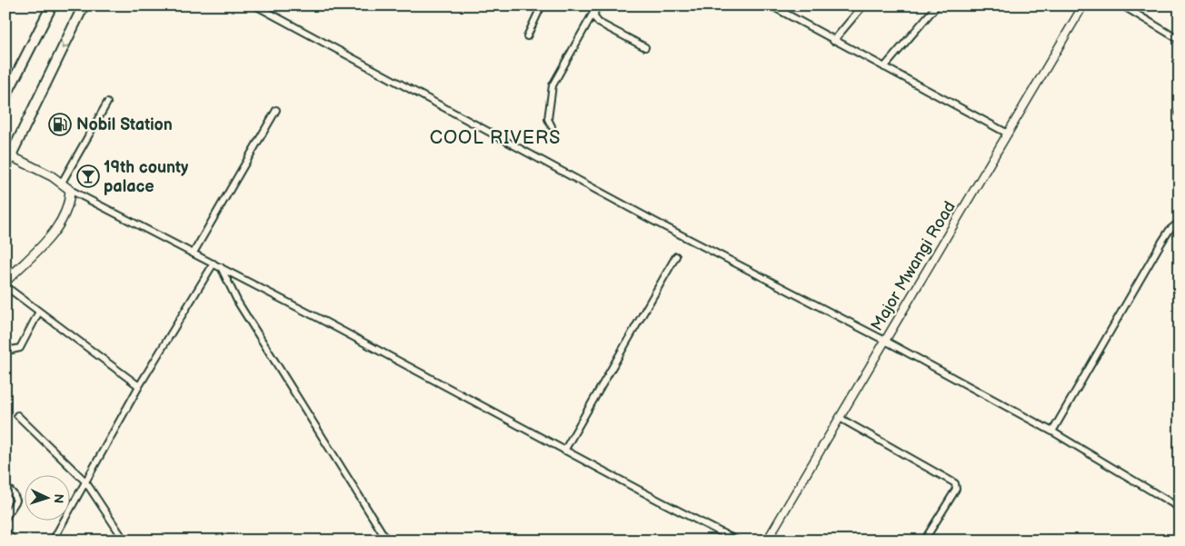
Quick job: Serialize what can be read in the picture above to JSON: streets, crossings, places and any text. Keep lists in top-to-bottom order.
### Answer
{
  "streets": {
    "street": ["Major Mwangi Road"]
  },
  "districts": ["COOL RIVERS"],
  "places": {
    "fuel station": ["Nobil Station"],
    "bar": ["19th county palace"]
  },
  "north": "right"
}
